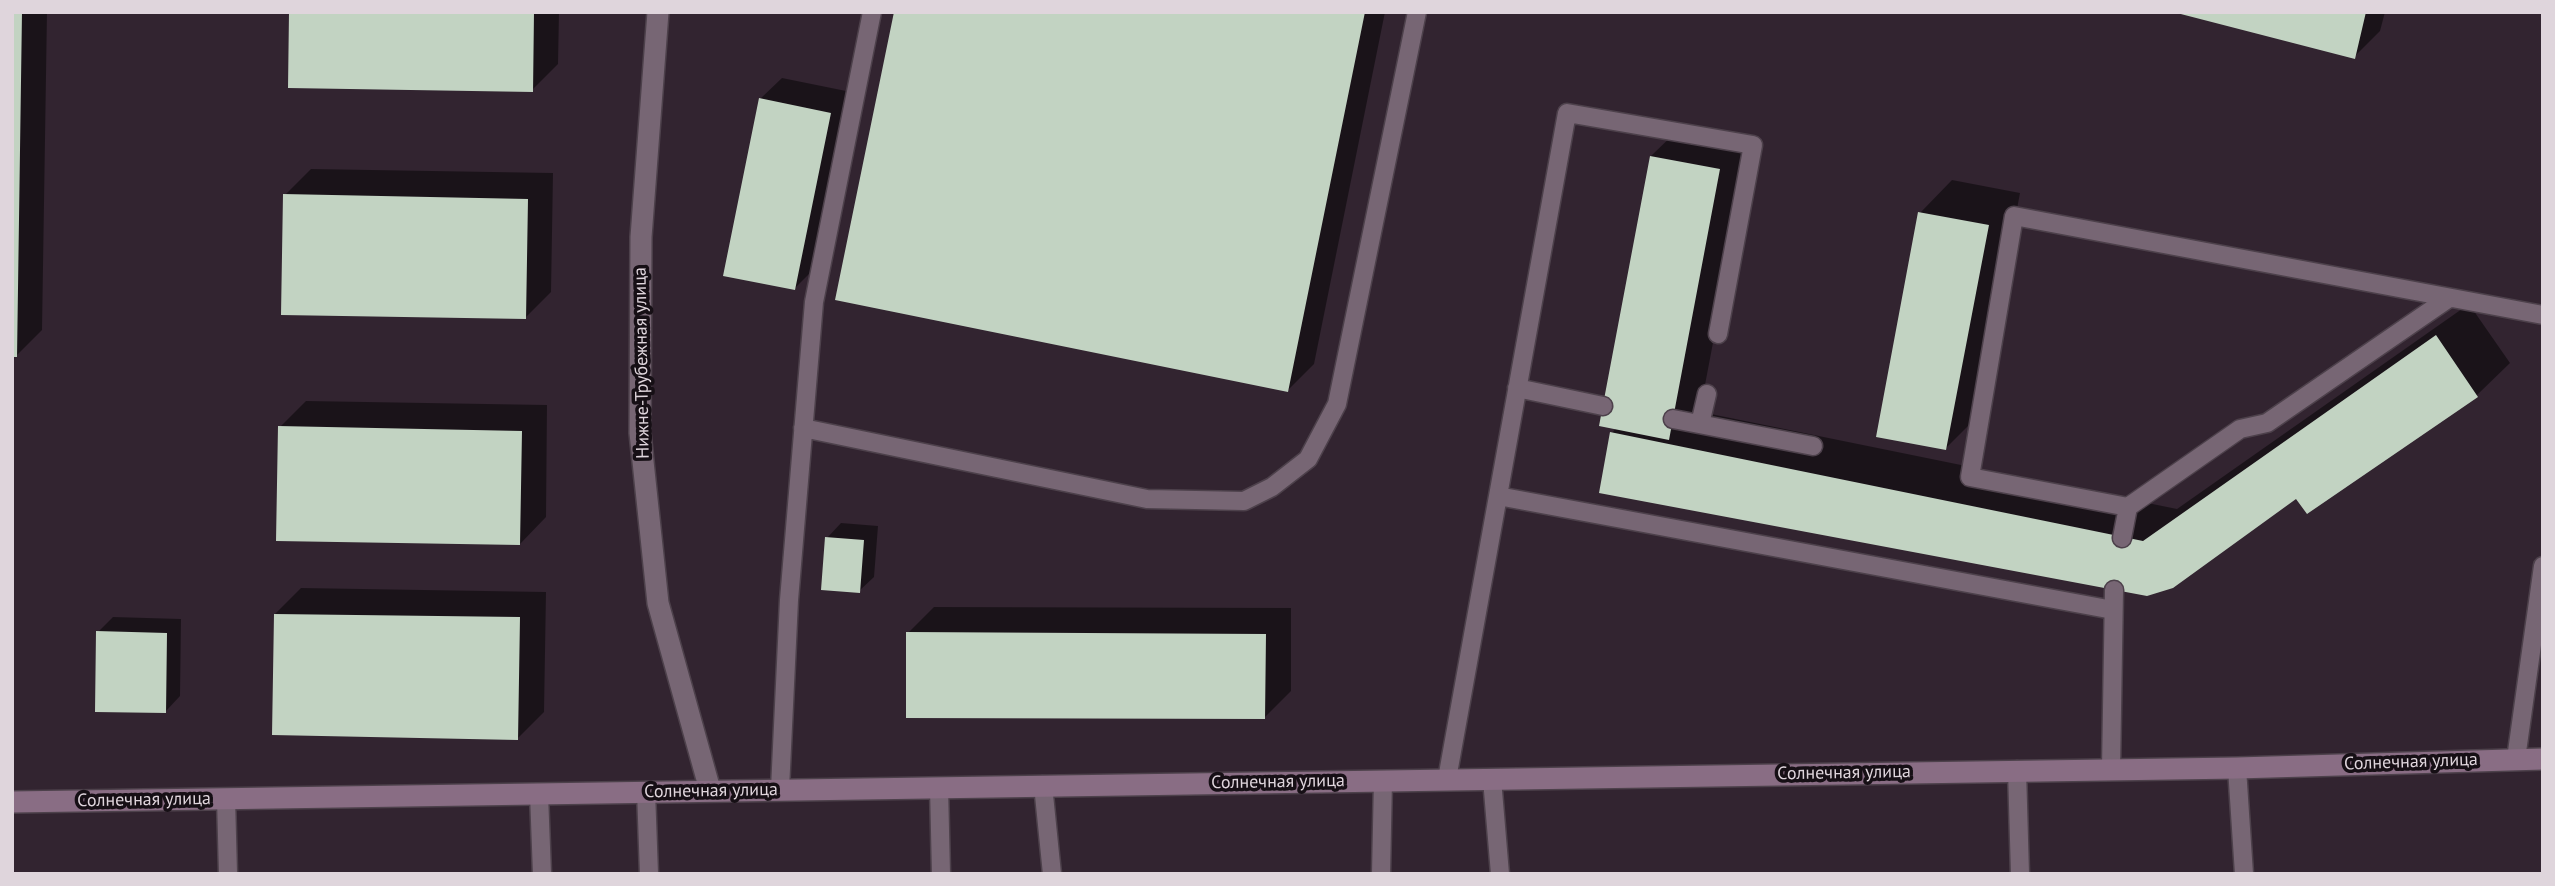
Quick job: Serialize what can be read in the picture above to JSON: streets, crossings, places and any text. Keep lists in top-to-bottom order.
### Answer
{
  "streets": {
    "main road": ["Солнечная улица"],
    "street": ["Нижне-Трубежная улица"]
  },
  "crossings": [
    ["Нижне-Трубежная улица", "Солнечная улица"]
  ]
}
